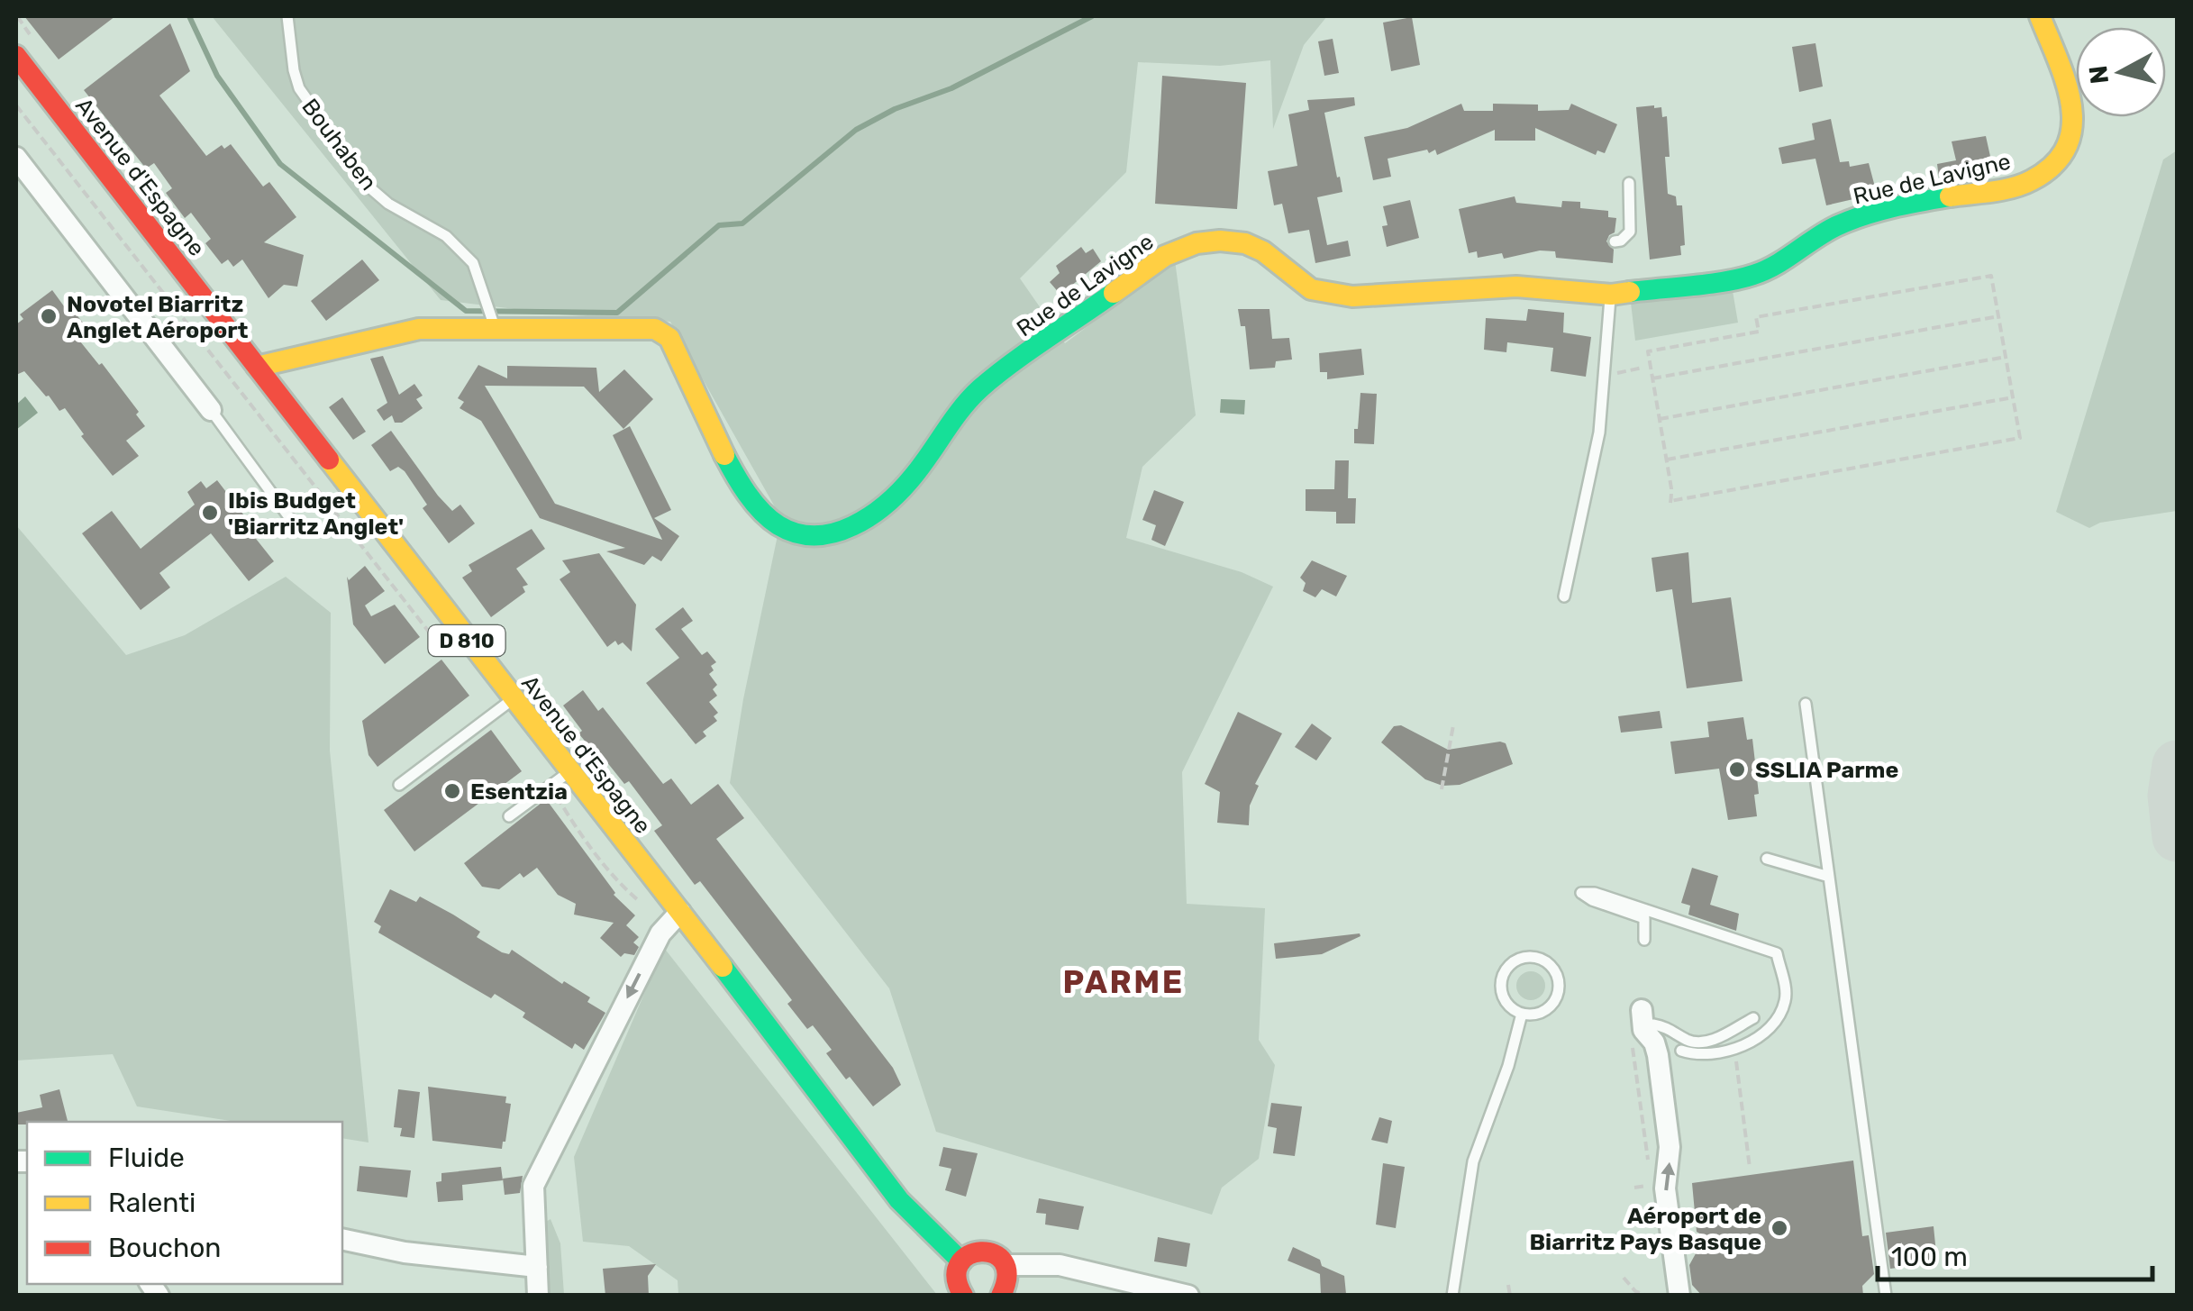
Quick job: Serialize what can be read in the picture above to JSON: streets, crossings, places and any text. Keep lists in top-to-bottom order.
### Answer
{
  "streets": {
    "street": ["Avenue d'Espagne", "Rue de Lavigne", "D 810"],
    "lane": ["Bouhaben"]
  },
  "crossings": [
    ["Bouhaben", "Rue de Lavigne"],
    ["Avenue d'Espagne", "Rue de Lavigne"]
  ],
  "districts": ["PARME"],
  "places": [
    "Novotel Biarritz Anglet Aéroport",
    "Ibis Budget 'Biarritz Anglet'",
    "SSLIA Parme",
    "Esentzia",
    "Aéroport de Biarritz Pays Basque"
  ],
  "legend": ["Fluide", "Ralenti", "Bouchon"],
  "scale_bar": "100 m",
  "north": "left"
}
